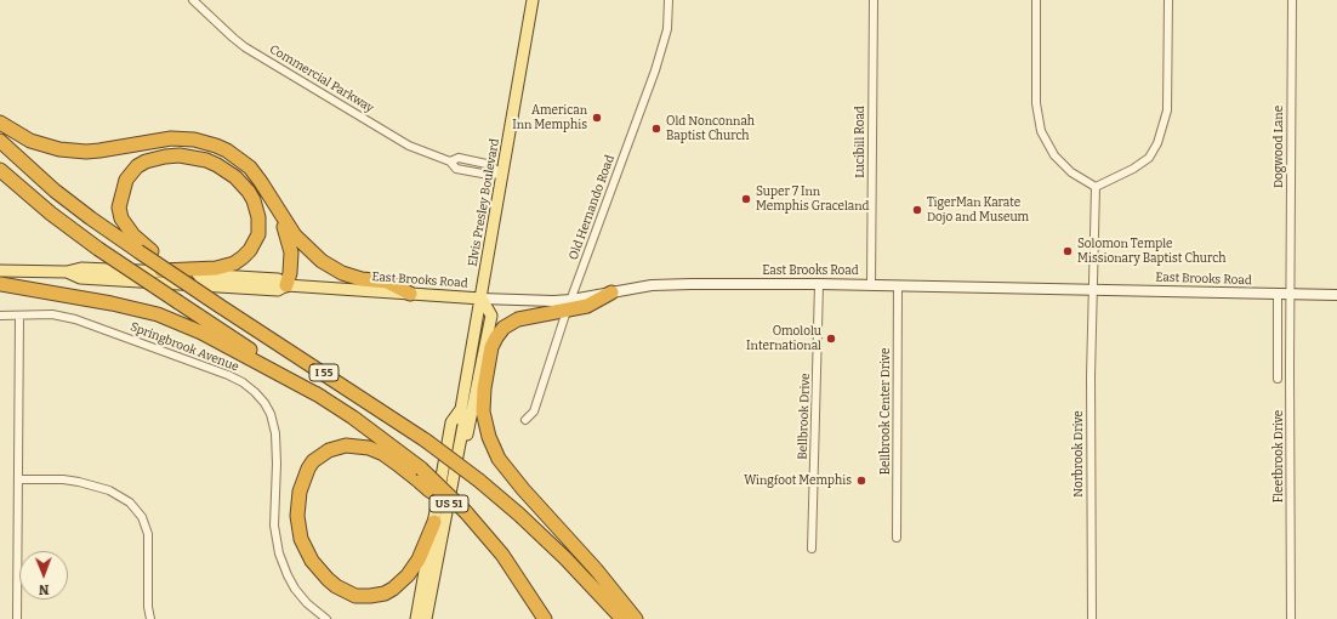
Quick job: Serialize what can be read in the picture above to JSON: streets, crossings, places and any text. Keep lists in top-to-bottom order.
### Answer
{
  "streets": {
    "highway": ["I 55"],
    "main road": ["Elvis Presley Boulevard", "East Brooks Road", "US 51"],
    "street": [
      "Commercial Parkway",
      "Lucibill Road",
      "Dogwood Lane",
      "Old Hernando Road",
      "Springbrook Avenue",
      "Bellbrook Center Drive",
      "Bellbrook Drive",
      "Norbrook Drive",
      "Fleetbrook Drive"
    ]
  },
  "crossings": [
    ["Commercial Parkway", "Elvis Presley Boulevard"],
    ["Lucibill Road", "East Brooks Road"],
    ["Dogwood Lane", "East Brooks Road"],
    ["Dogwood Lane", "Fleetbrook Drive"],
    ["Elvis Presley Boulevard", "East Brooks Road"],
    ["Old Hernando Road", "East Brooks Road"],
    ["East Brooks Road", "Bellbrook Center Drive"],
    ["East Brooks Road", "Bellbrook Drive"],
    ["East Brooks Road", "Norbrook Drive"],
    ["East Brooks Road", "Fleetbrook Drive"]
  ],
  "places": [
    "American Inn Memphis",
    "Old Nonconnah Baptist Church",
    "Super 7 Inn Memphis Graceland",
    "TigerMan Karate Dojo and Museum",
    "Solomon Temple Missionary Baptist Church",
    "Omololu International",
    "Wingfoot Memphis"
  ],
  "north": "bottom"
}
